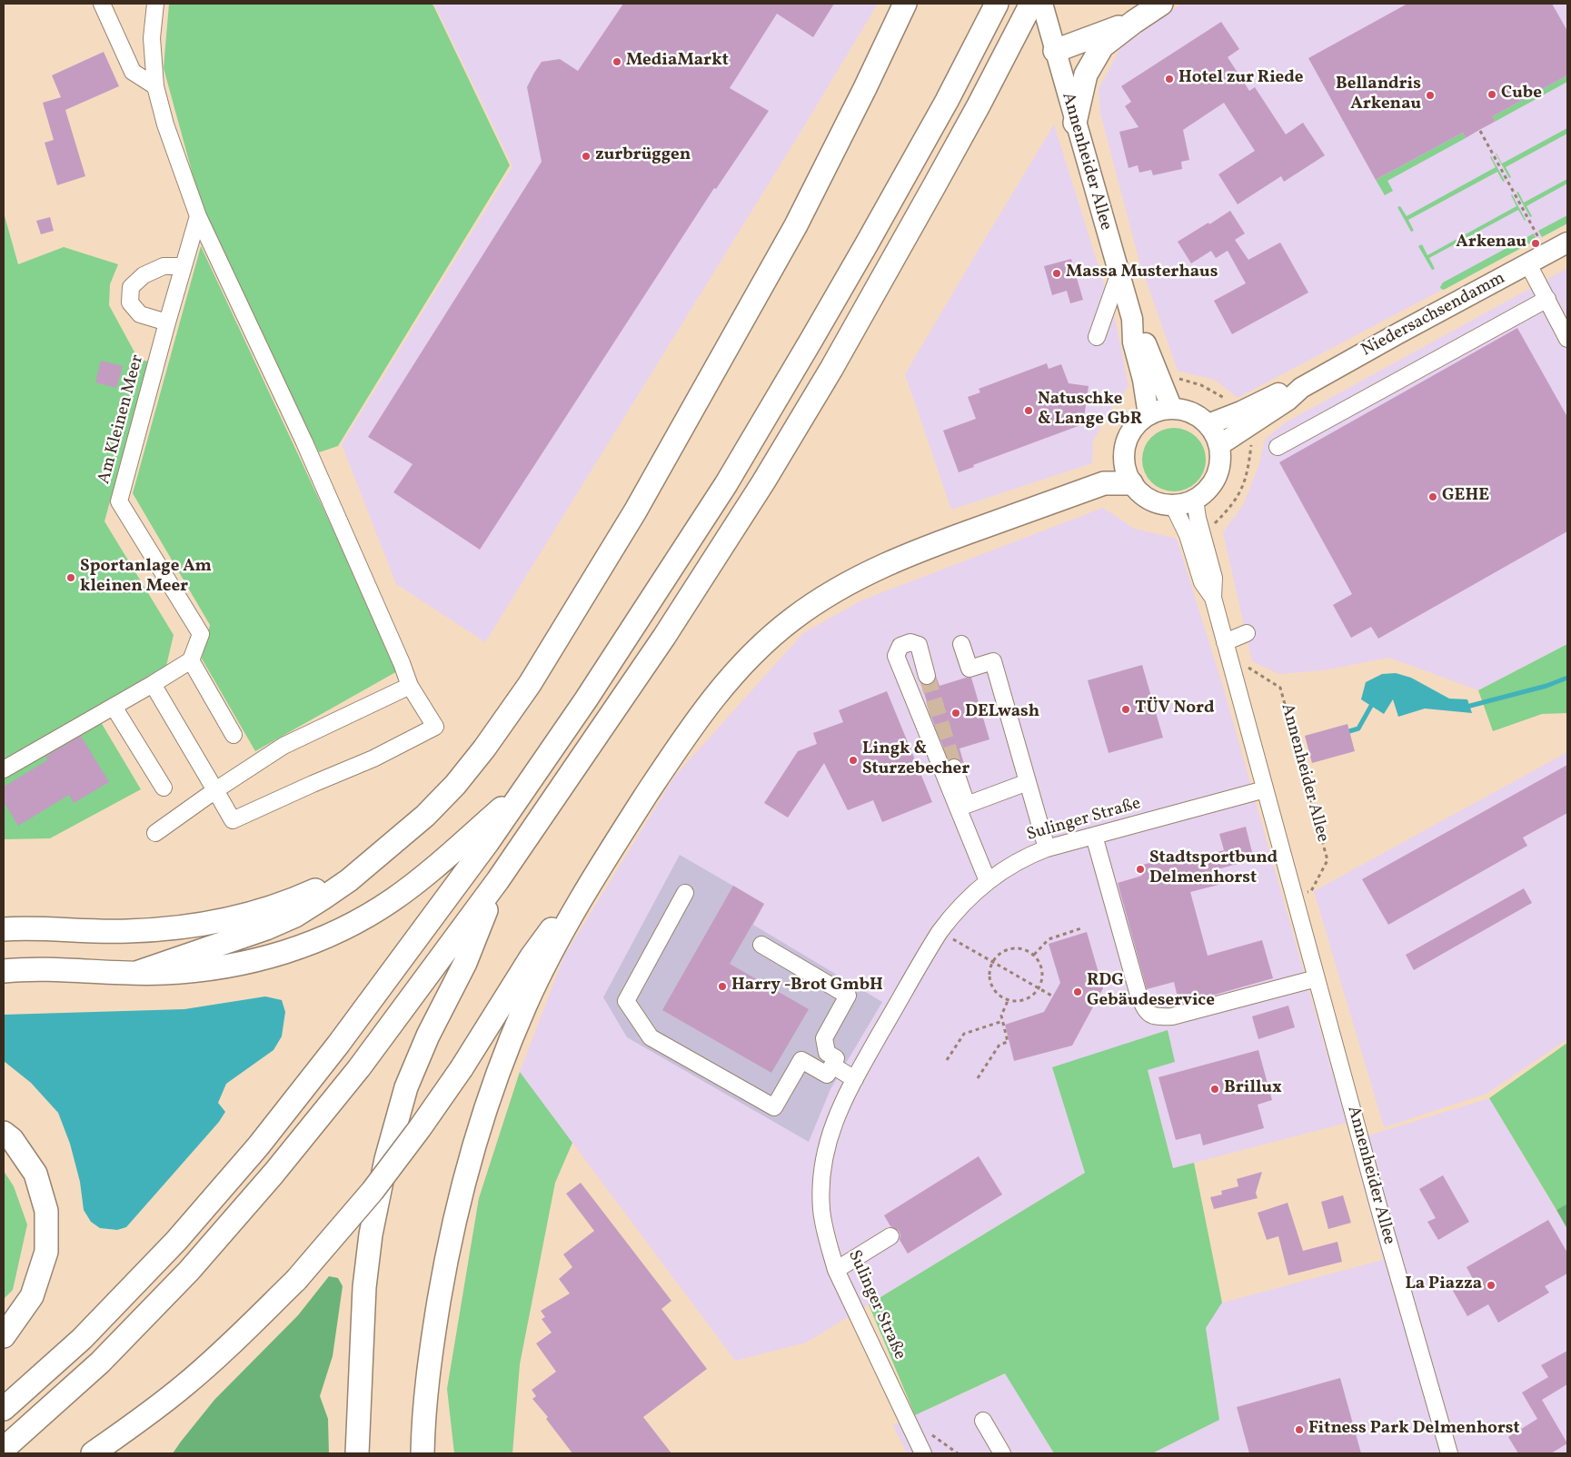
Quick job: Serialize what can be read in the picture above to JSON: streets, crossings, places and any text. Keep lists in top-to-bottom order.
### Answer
{
  "streets": {
    "main road": ["Annenheider Allee", "Niedersachsendamm"],
    "street": ["Am Kleinen Meer", "Sulinger Straße"]
  },
  "crossings": [
    ["Annenheider Allee", "Niedersachsendamm"],
    ["Annenheider Allee", "Sulinger Straße"]
  ],
  "places": [
    "MediaMarkt",
    "Hotel zur Riede",
    "Cube",
    "Bellandris Arkenau",
    "zurbrüggen",
    "Arkenau",
    "Massa Musterhaus",
    "Natuschke & Lange GbR",
    "GEHE",
    "Sportanlage Am kleinen Meer",
    "TÜV Nord",
    "DELwash",
    "Lingk & Sturzebecher",
    "Stadtsportbund Delmenhorst",
    "Harry -Brot GmbH",
    "RDG Gebäudeservice",
    "Brillux",
    "La Piazza",
    "Fitness Park Delmenhorst"
  ]
}
